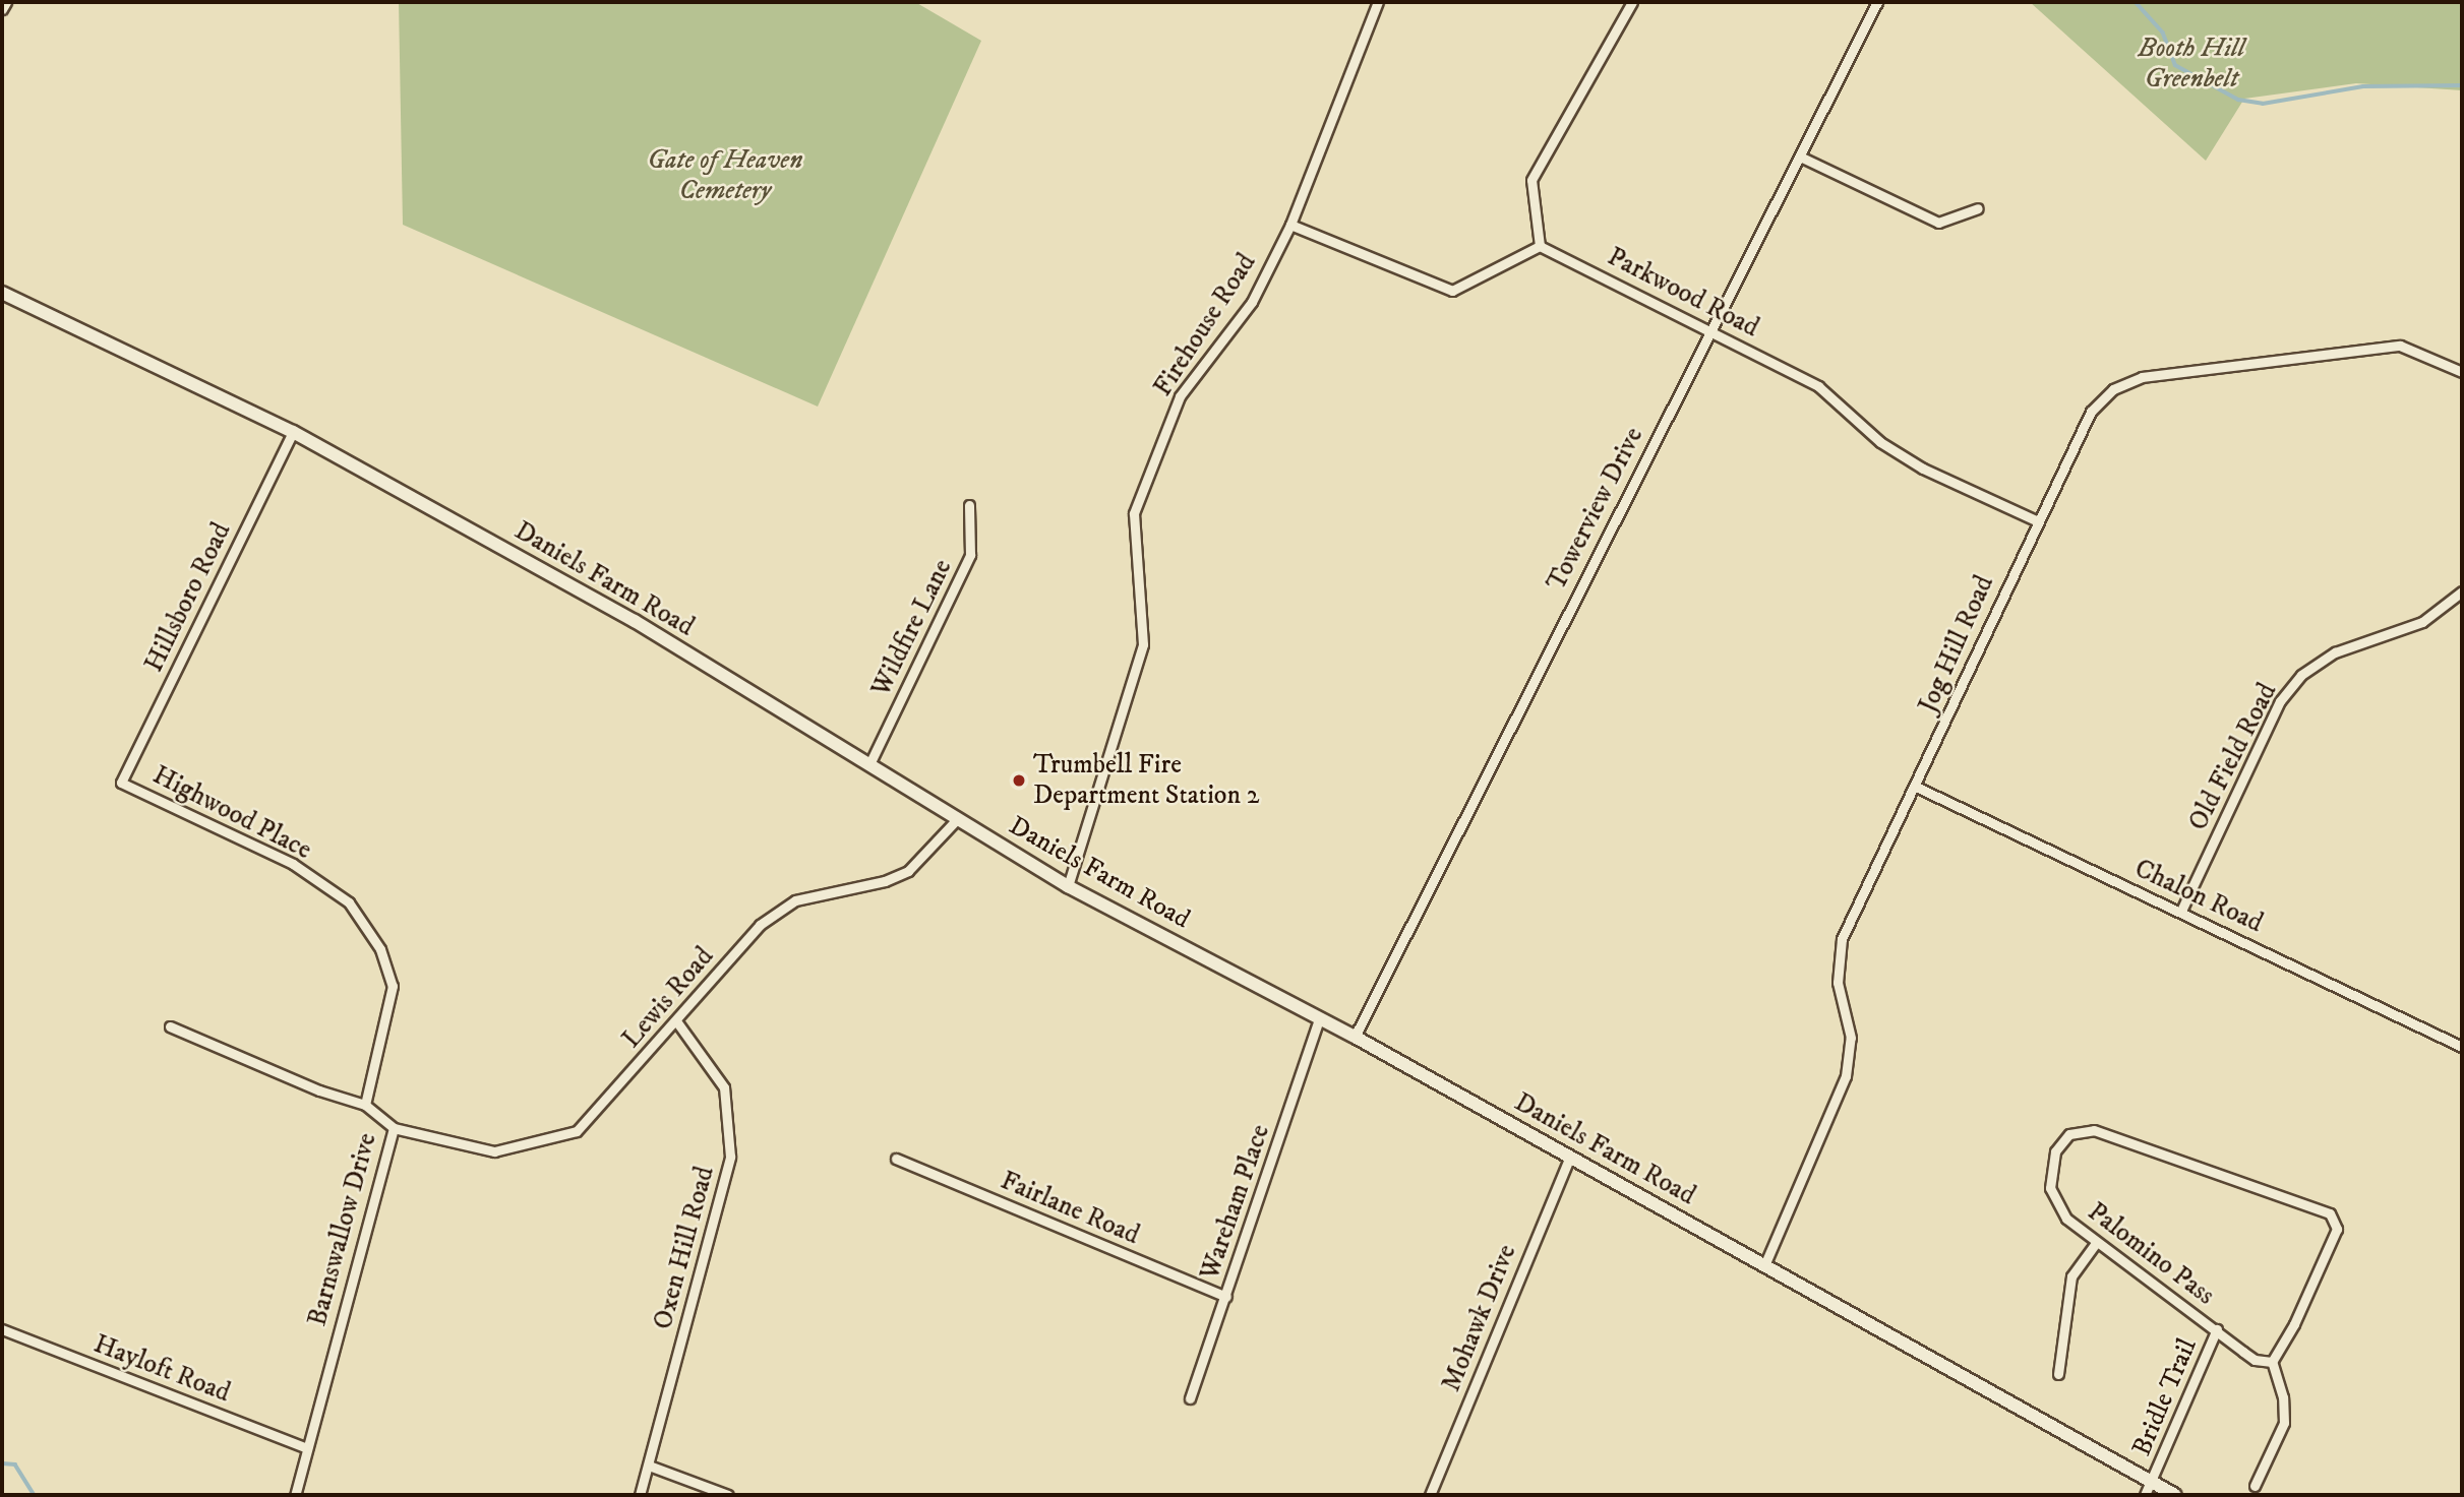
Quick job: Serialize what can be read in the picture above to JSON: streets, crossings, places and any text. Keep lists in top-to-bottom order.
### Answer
{
  "streets": {
    "main road": ["Daniels Farm Road"],
    "street": [
      "Parkwood Road",
      "Firehouse Road",
      "Towerview Drive",
      "Hillsboro Road",
      "Wildfire Lane",
      "Jog Hill Road",
      "Old Field Road",
      "Highwood Place",
      "Chalon Road",
      "Lewis Road",
      "Wareham Place",
      "Fairlane Road",
      "Barnswallow Drive",
      "Oxen Hill Road",
      "Palomino Pass",
      "Mohawk Drive",
      "Hayloft Road",
      "Bridle Trail"
    ]
  },
  "crossings": [
    ["Parkwood Road", "Towerview Drive"],
    ["Parkwood Road", "Jog Hill Road"],
    ["Firehouse Road", "Daniels Farm Road"],
    ["Towerview Drive", "Daniels Farm Road"],
    ["Daniels Farm Road", "Hillsboro Road"],
    ["Daniels Farm Road", "Wildfire Lane"],
    ["Daniels Farm Road", "Jog Hill Road"],
    ["Daniels Farm Road", "Lewis Road"],
    ["Daniels Farm Road", "Wareham Place"],
    ["Daniels Farm Road", "Mohawk Drive"],
    ["Daniels Farm Road", "Bridle Trail"],
    ["Hillsboro Road", "Highwood Place"],
    ["Jog Hill Road", "Chalon Road"],
    ["Old Field Road", "Chalon Road"],
    ["Highwood Place", "Barnswallow Drive"],
    ["Lewis Road", "Barnswallow Drive"],
    ["Lewis Road", "Oxen Hill Road"],
    ["Wareham Place", "Fairlane Road"],
    ["Barnswallow Drive", "Hayloft Road"],
    ["Palomino Pass", "Bridle Trail"]
  ],
  "parks": ["Booth Hill Greenbelt", "Gate of Heaven Cemetery"],
  "places": ["Trumbell Fire Department Station 2"]
}
